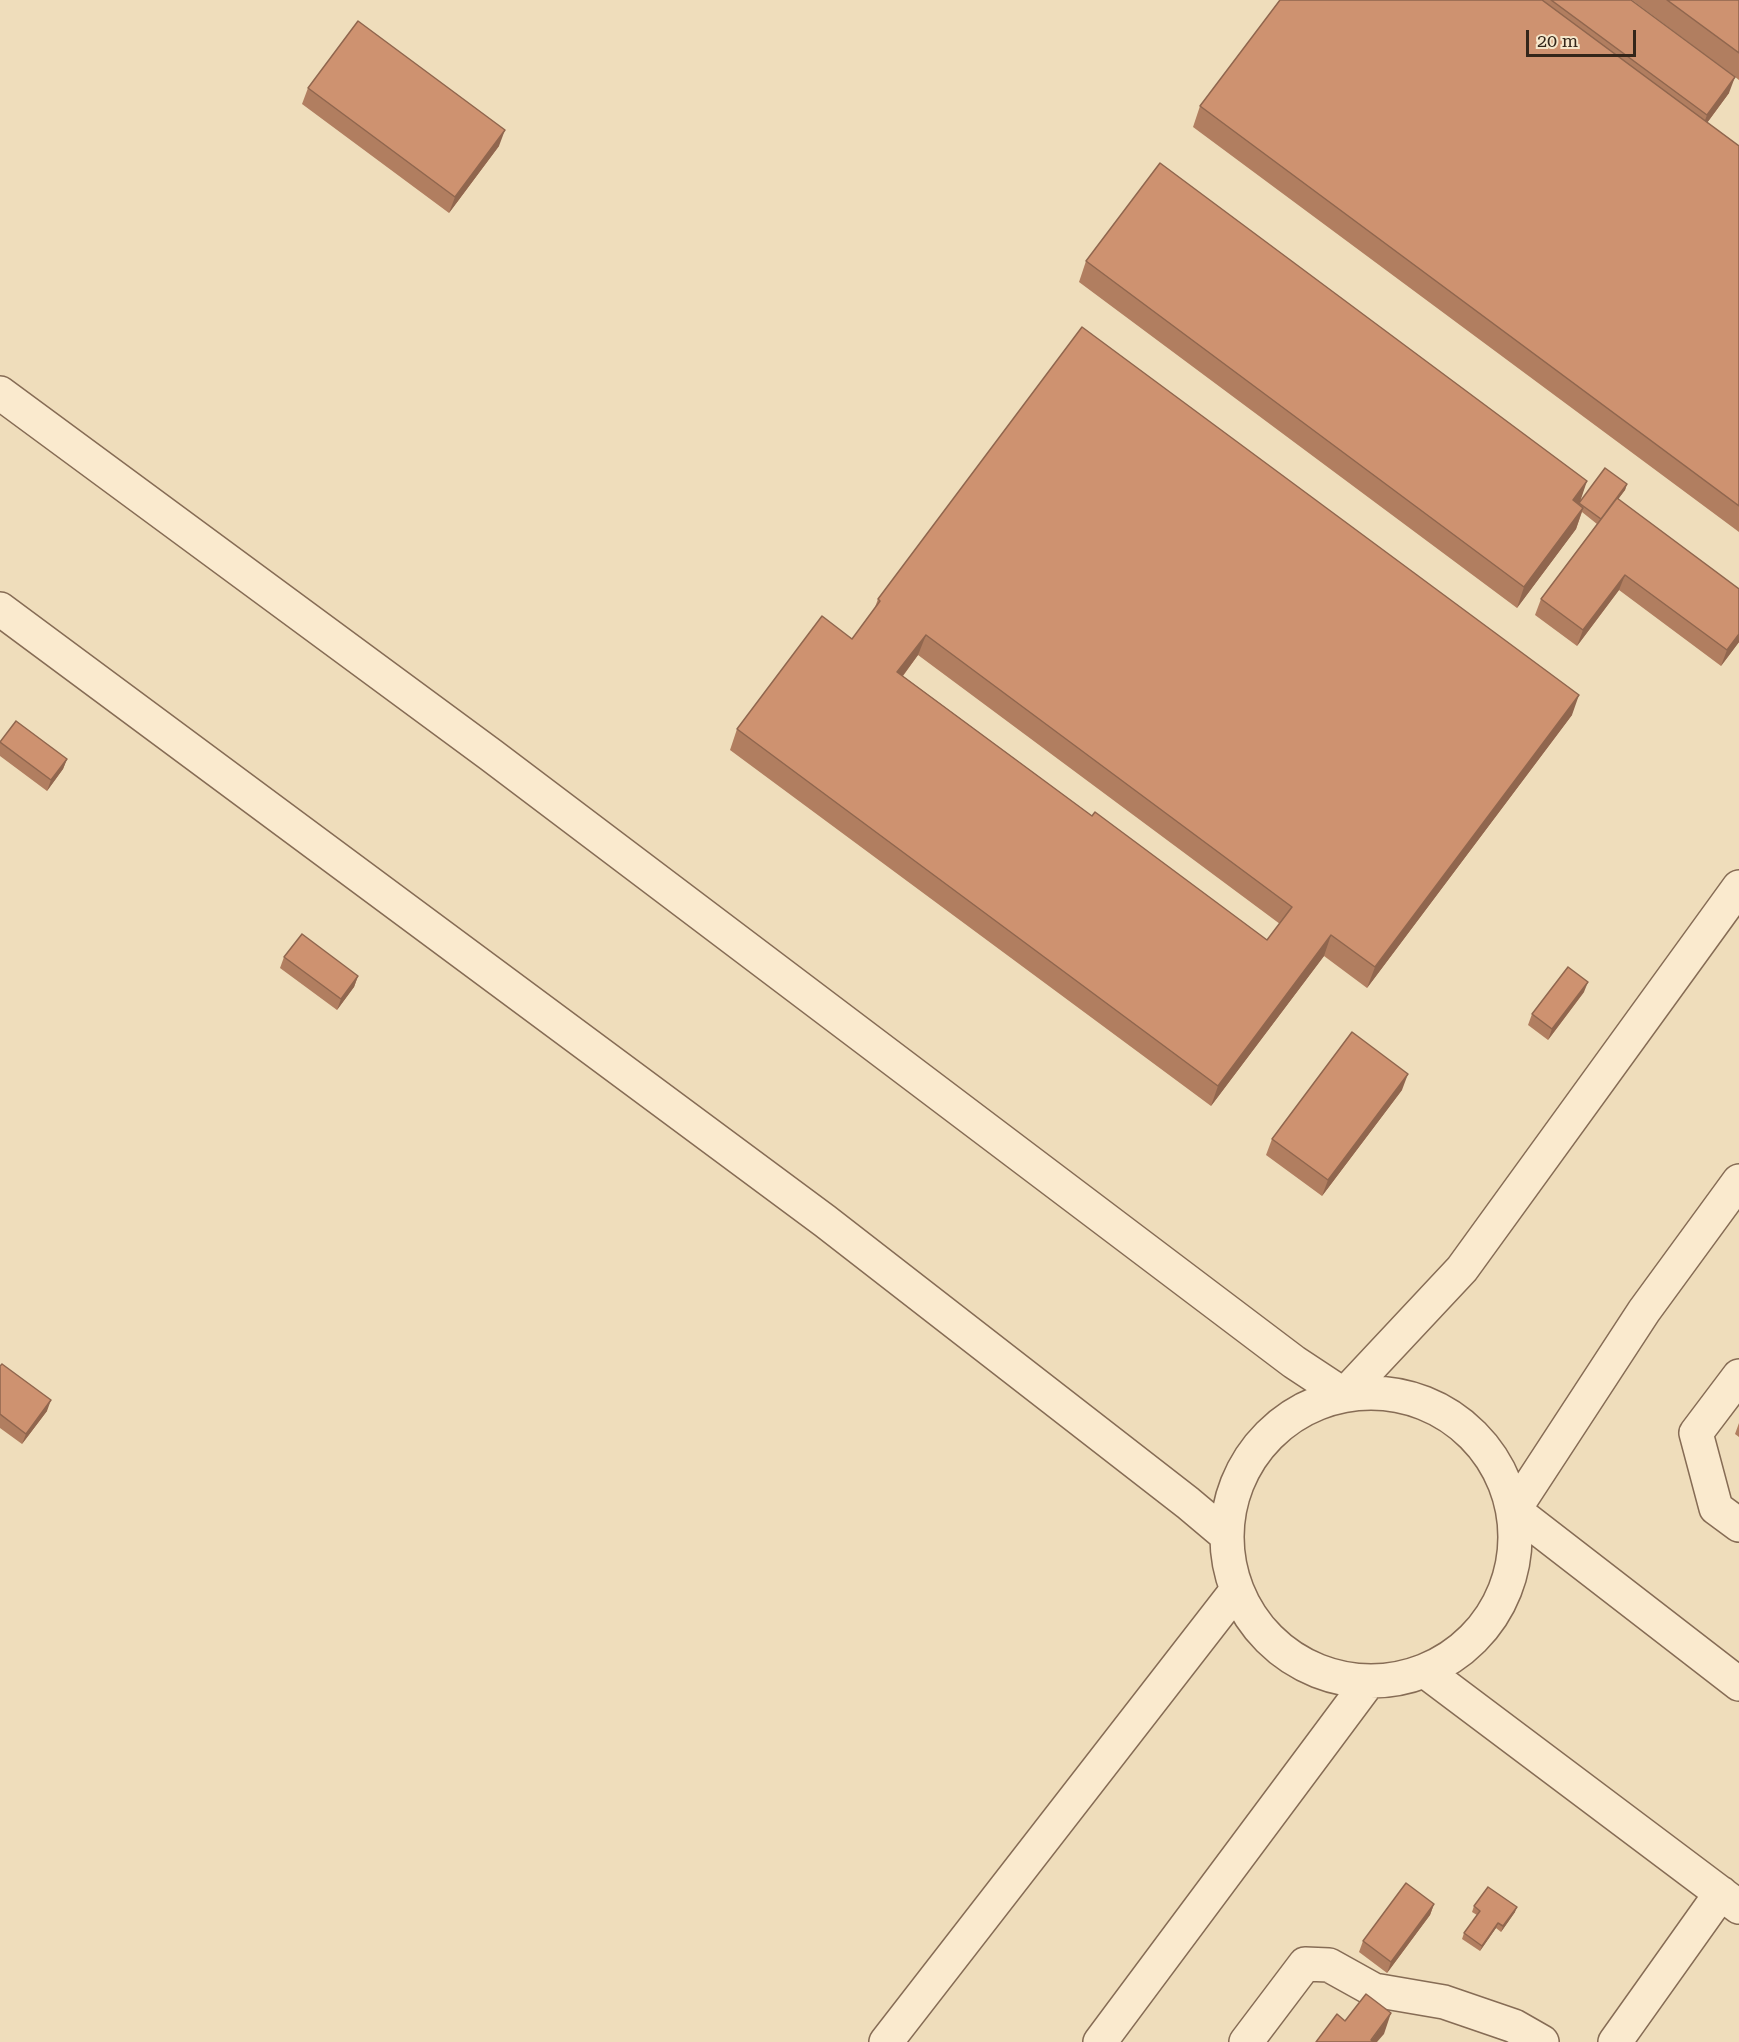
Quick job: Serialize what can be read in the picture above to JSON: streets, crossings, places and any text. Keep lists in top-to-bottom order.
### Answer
{
  "scale_bar": "20 m"
}
